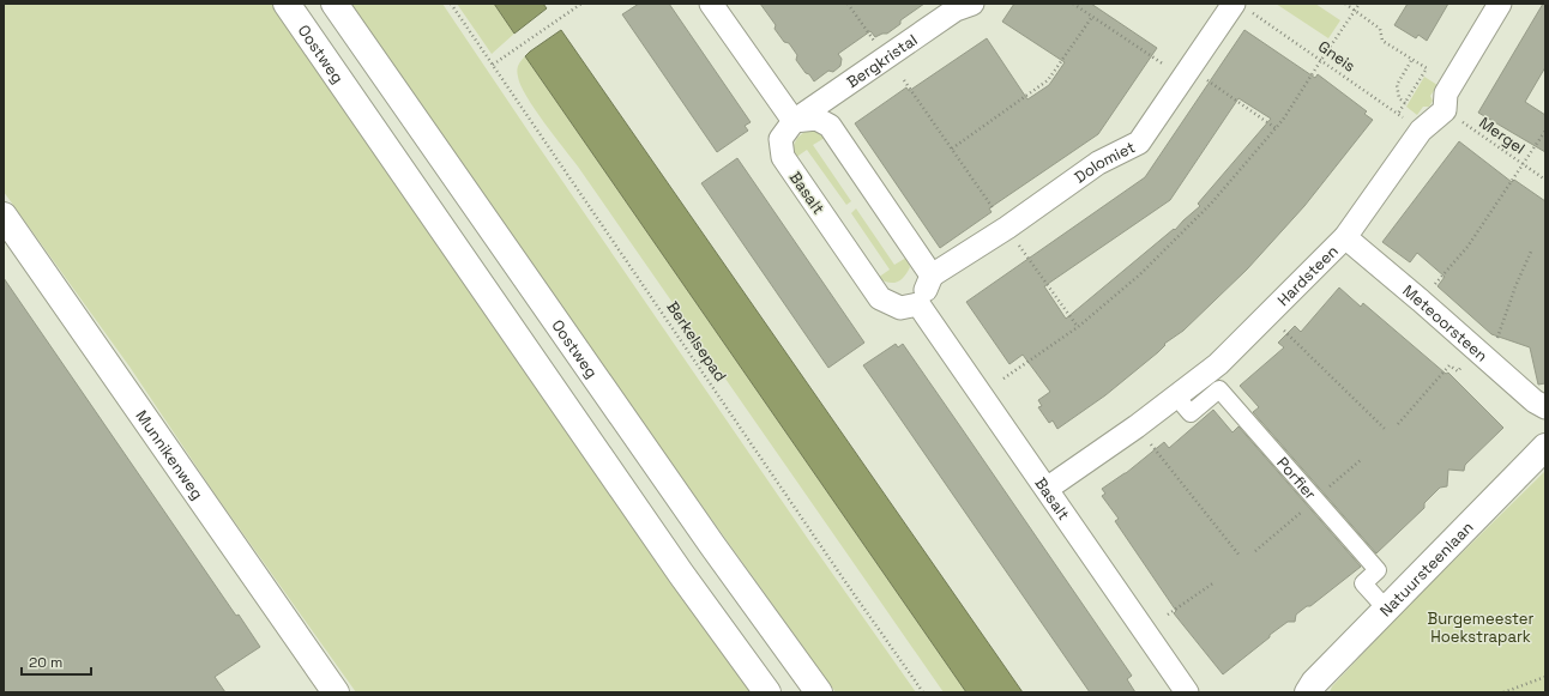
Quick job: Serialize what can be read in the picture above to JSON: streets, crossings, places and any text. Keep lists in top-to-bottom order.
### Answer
{
  "streets": {
    "main road": ["Oostweg", "Munnikenweg", "Natuursteenlaan"],
    "street": [
      "Bergkristal",
      "Dolomiet",
      "Basalt",
      "Hardsteen",
      "Meteoorsteen",
      "Porfier"
    ],
    "path": ["Gneis", "Mergel", "Berkelsepad"]
  },
  "crossings": [
    ["Gneis", "Dolomiet"],
    ["Gneis", "Hardsteen"],
    ["Bergkristal", "Basalt"],
    ["Mergel", "Hardsteen"],
    ["Basalt", "Hardsteen"],
    ["Hardsteen", "Meteoorsteen"],
    ["Hardsteen", "Porfier"],
    ["Porfier", "Natuursteenlaan"]
  ],
  "parks": ["Burgemeester Hoekstrapark"],
  "scale_bar": "20 m"
}
